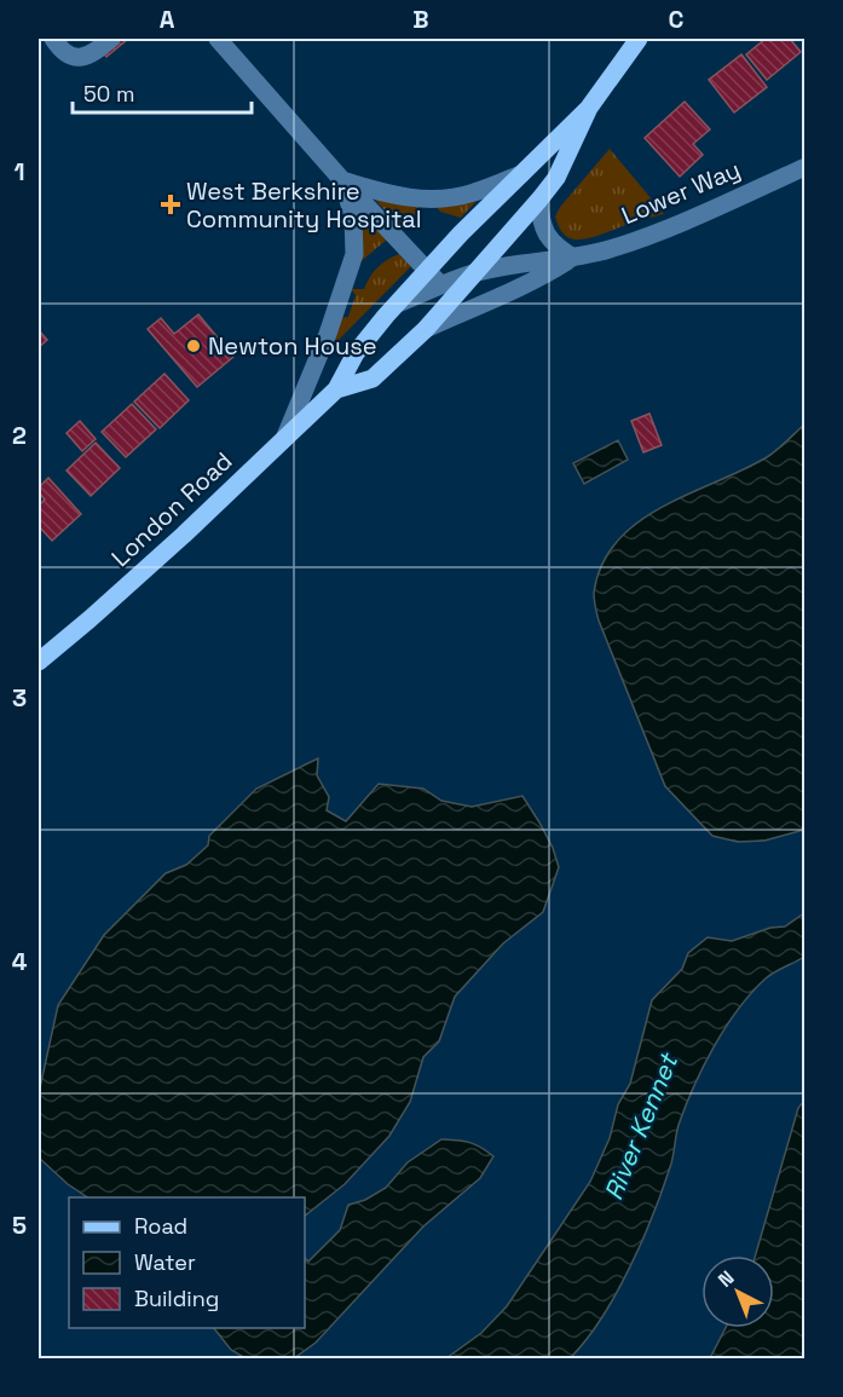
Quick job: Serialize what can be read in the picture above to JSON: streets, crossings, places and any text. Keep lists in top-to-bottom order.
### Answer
{
  "streets": {
    "main road": ["London Road"],
    "street": ["Lower Way"]
  },
  "crossings": [
    ["Lower Way", "London Road"]
  ],
  "water": ["River Kennet"],
  "places": {
    "health": ["West Berkshire Community Hospital"],
    "other": ["Newton House"]
  },
  "legend": ["Road", "Water", "Building"],
  "scale_bar": "50 m",
  "north": "top left",
  "grid": {
    "columns": ["A", "B", "C"],
    "rows": [
      "1",
      "2",
      "3",
      "4",
      "5"
    ]
  }
}
